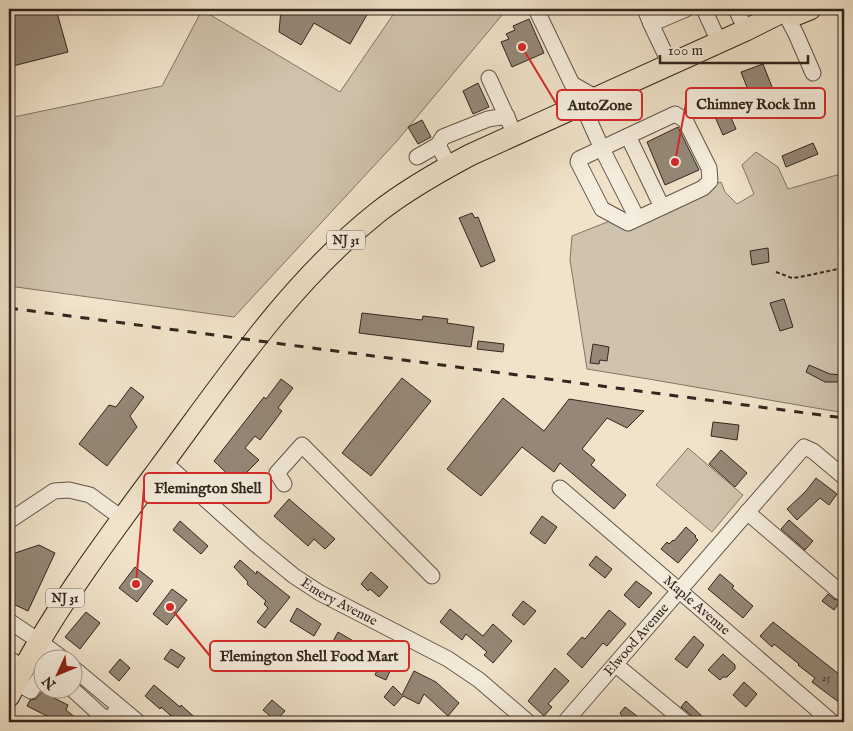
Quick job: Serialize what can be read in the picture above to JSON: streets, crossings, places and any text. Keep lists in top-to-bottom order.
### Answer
{
  "streets": {
    "highway": ["NJ 31"],
    "street": ["Emery Avenue", "Maple Avenue", "Elwood Avenue"]
  },
  "crossings": [
    ["NJ 31", "Emery Avenue"],
    ["Maple Avenue", "Elwood Avenue"]
  ],
  "places": [
    "AutoZone",
    "Chimney Rock Inn",
    "Flemington Shell",
    "Flemington Shell Food Mart"
  ],
  "house_numbers": ["25"],
  "scale_bar": "100 m",
  "north": "bottom left"
}
